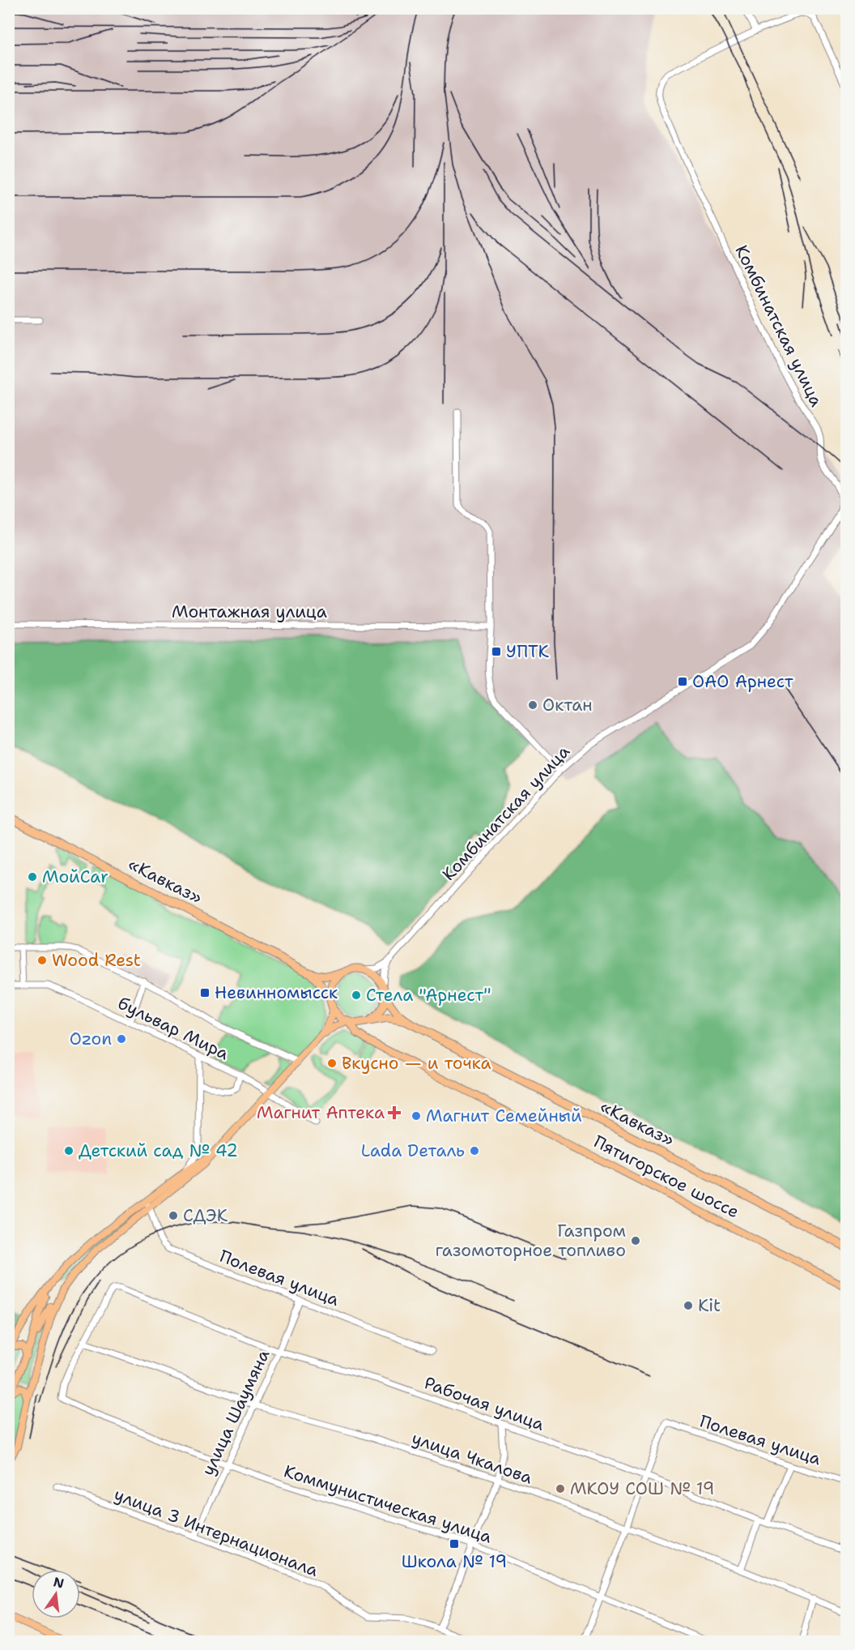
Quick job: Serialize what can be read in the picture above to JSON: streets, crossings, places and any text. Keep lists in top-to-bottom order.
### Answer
{
  "streets": {
    "highway": ["«Кавказ»"],
    "main road": ["Пятигорское шоссе"],
    "street": [
      "Комбинатская улица",
      "Монтажная улица",
      "бульвар Мира",
      "Полевая улица",
      "Рабочая улица",
      "улица Шаумяна",
      "улица Чкалова",
      "Коммунистическая улица",
      "улица 3 Интернационала"
    ]
  },
  "crossings": [
    ["«Кавказ»", "Пятигорское шоссе"],
    ["Полевая улица", "Рабочая улица"],
    ["Полевая улица", "улица Шаумяна"],
    ["Рабочая улица", "улица Шаумяна"],
    ["Рабочая улица", "улица Чкалова"],
    ["Рабочая улица", "Коммунистическая улица"],
    ["улица Шаумяна", "улица Чкалова"],
    ["улица Шаумяна", "Коммунистическая улица"],
    ["улица Шаумяна", "улица 3 Интернационала"],
    ["улица Чкалова", "Коммунистическая улица"]
  ],
  "places": {
    "transit": [
      "УПТК",
      "ОАО Арнест",
      "Невинномысск",
      "Школа № 19"
    ],
    "other": [
      "Октан",
      "МойCar",
      "Wood Rest",
      "Стела \"Арнест\"",
      "Ozon",
      "Вкусно — и точка",
      "Магнит Семейный",
      "Детский сад № 42",
      "Lada Dеталь",
      "СДЭК",
      "Газпром газомоторное топливо",
      "Kit",
      "МКОУ СОШ № 19"
    ],
    "health": ["Магнит Аптека"]
  },
  "north": "top"
}
